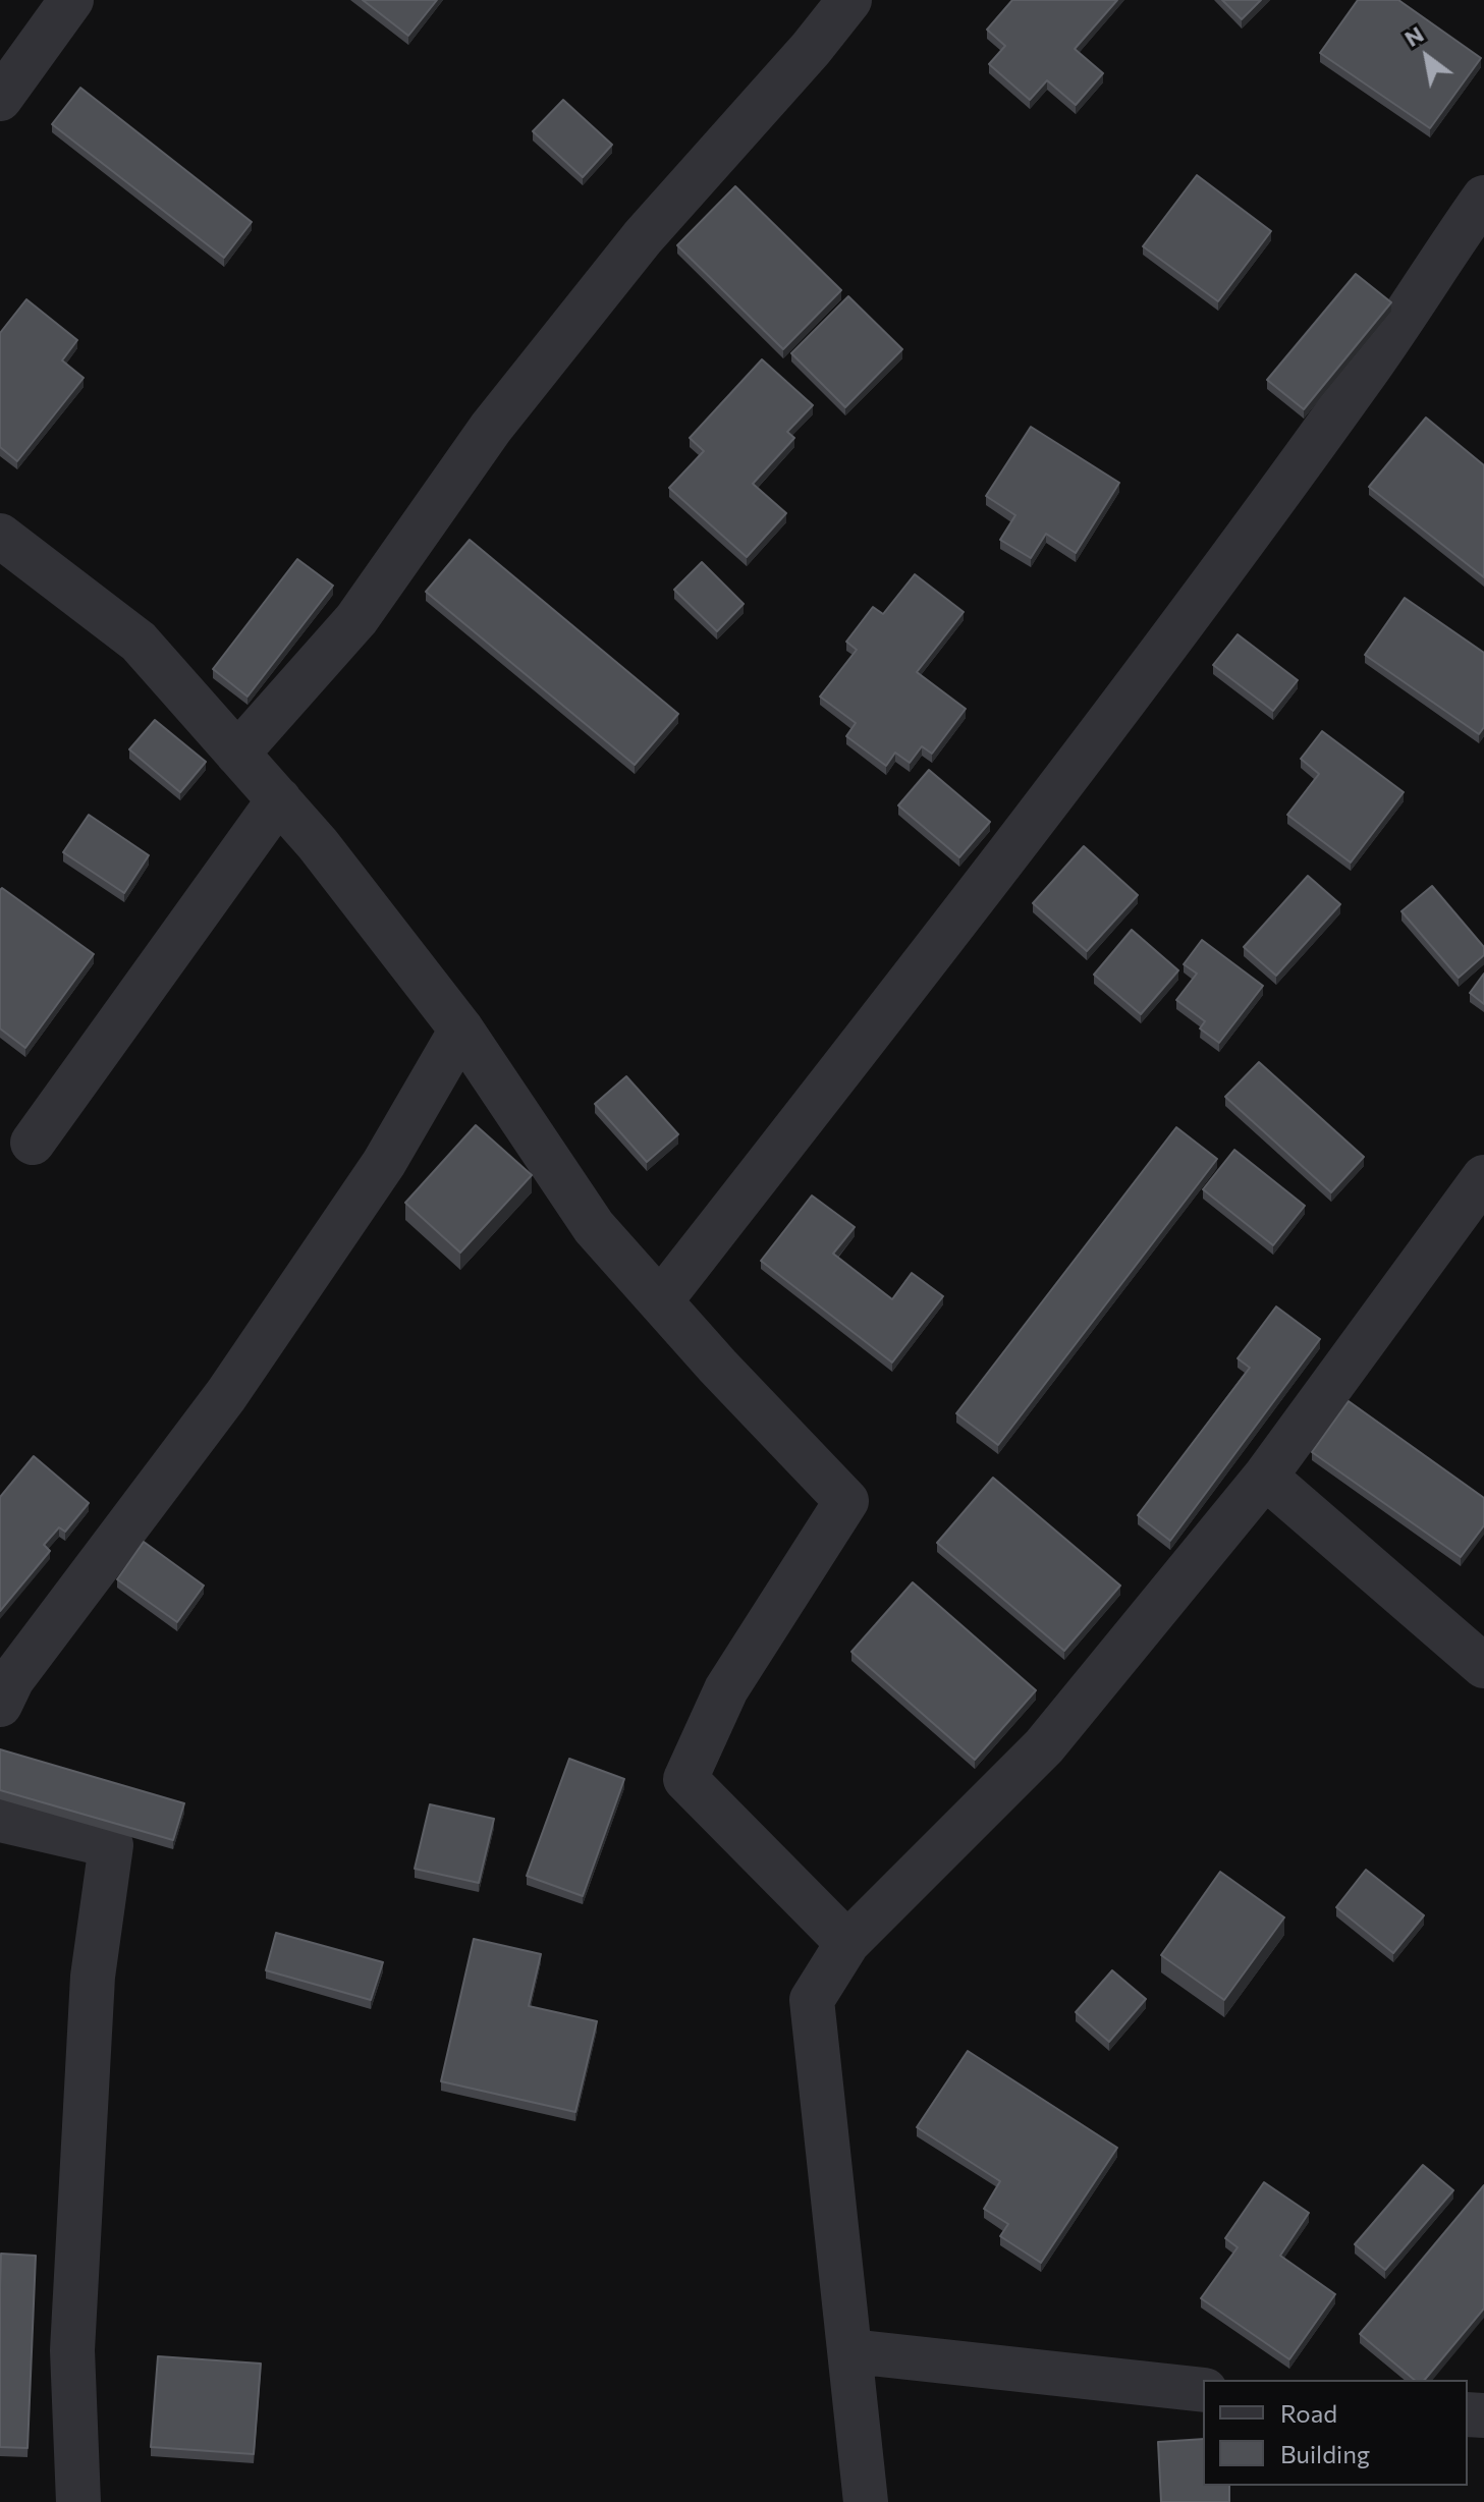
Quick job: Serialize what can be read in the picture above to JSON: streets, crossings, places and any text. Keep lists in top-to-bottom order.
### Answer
{
  "legend": ["Road", "Building"],
  "north": "top left"
}
